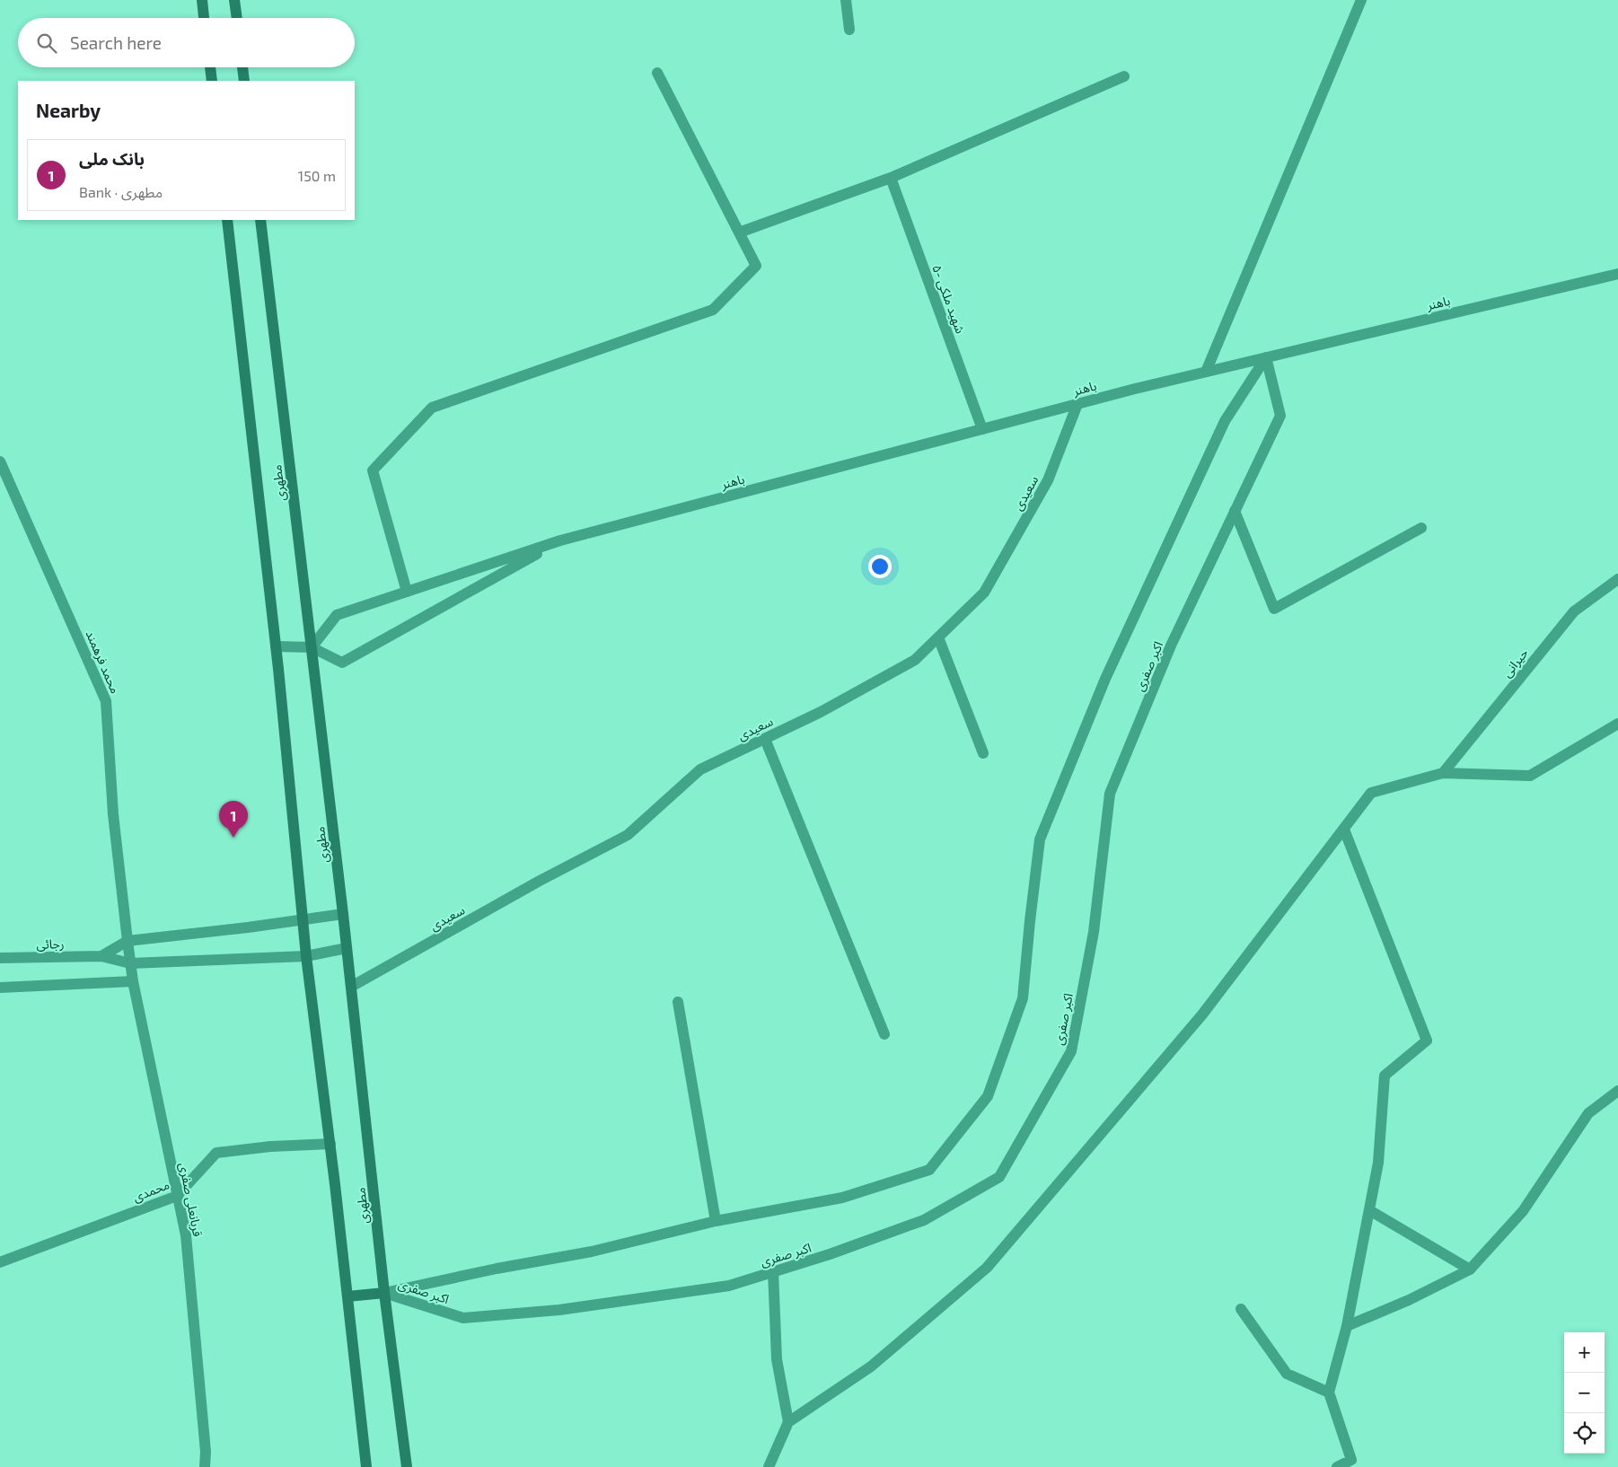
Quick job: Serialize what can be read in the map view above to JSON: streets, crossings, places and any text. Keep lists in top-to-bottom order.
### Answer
{
  "streets": {
    "main road": ["مطهری"],
    "street": [
      "۵- شهید ملکی",
      "باهنر",
      "سعیدی",
      "محمد فرهمند",
      "حیرانی",
      "اکبر صفری",
      "رجائی",
      "محمدی",
      "قربانعلی صفری"
    ]
  },
  "crossings": [
    ["۵- شهید ملکی", "باهنر"],
    ["باهنر", "سعیدی"],
    ["باهنر", "اکبر صفری"],
    ["مطهری", "سعیدی"],
    ["مطهری", "اکبر صفری"],
    ["مطهری", "محمدی"],
    ["محمد فرهمند", "قربانعلی صفری"],
    ["محمدی", "قربانعلی صفری"]
  ],
  "page": {
    "search": "Search here",
    "heading": "Nearby",
    "list": [
      {
        "mark": "1",
        "name": "بانک ملی",
        "note": "Bank · مطهری",
        "value": "150 m"
      }
    ],
    "pins": "1",
    "map_buttons": ["+", "−"]
  }
}
